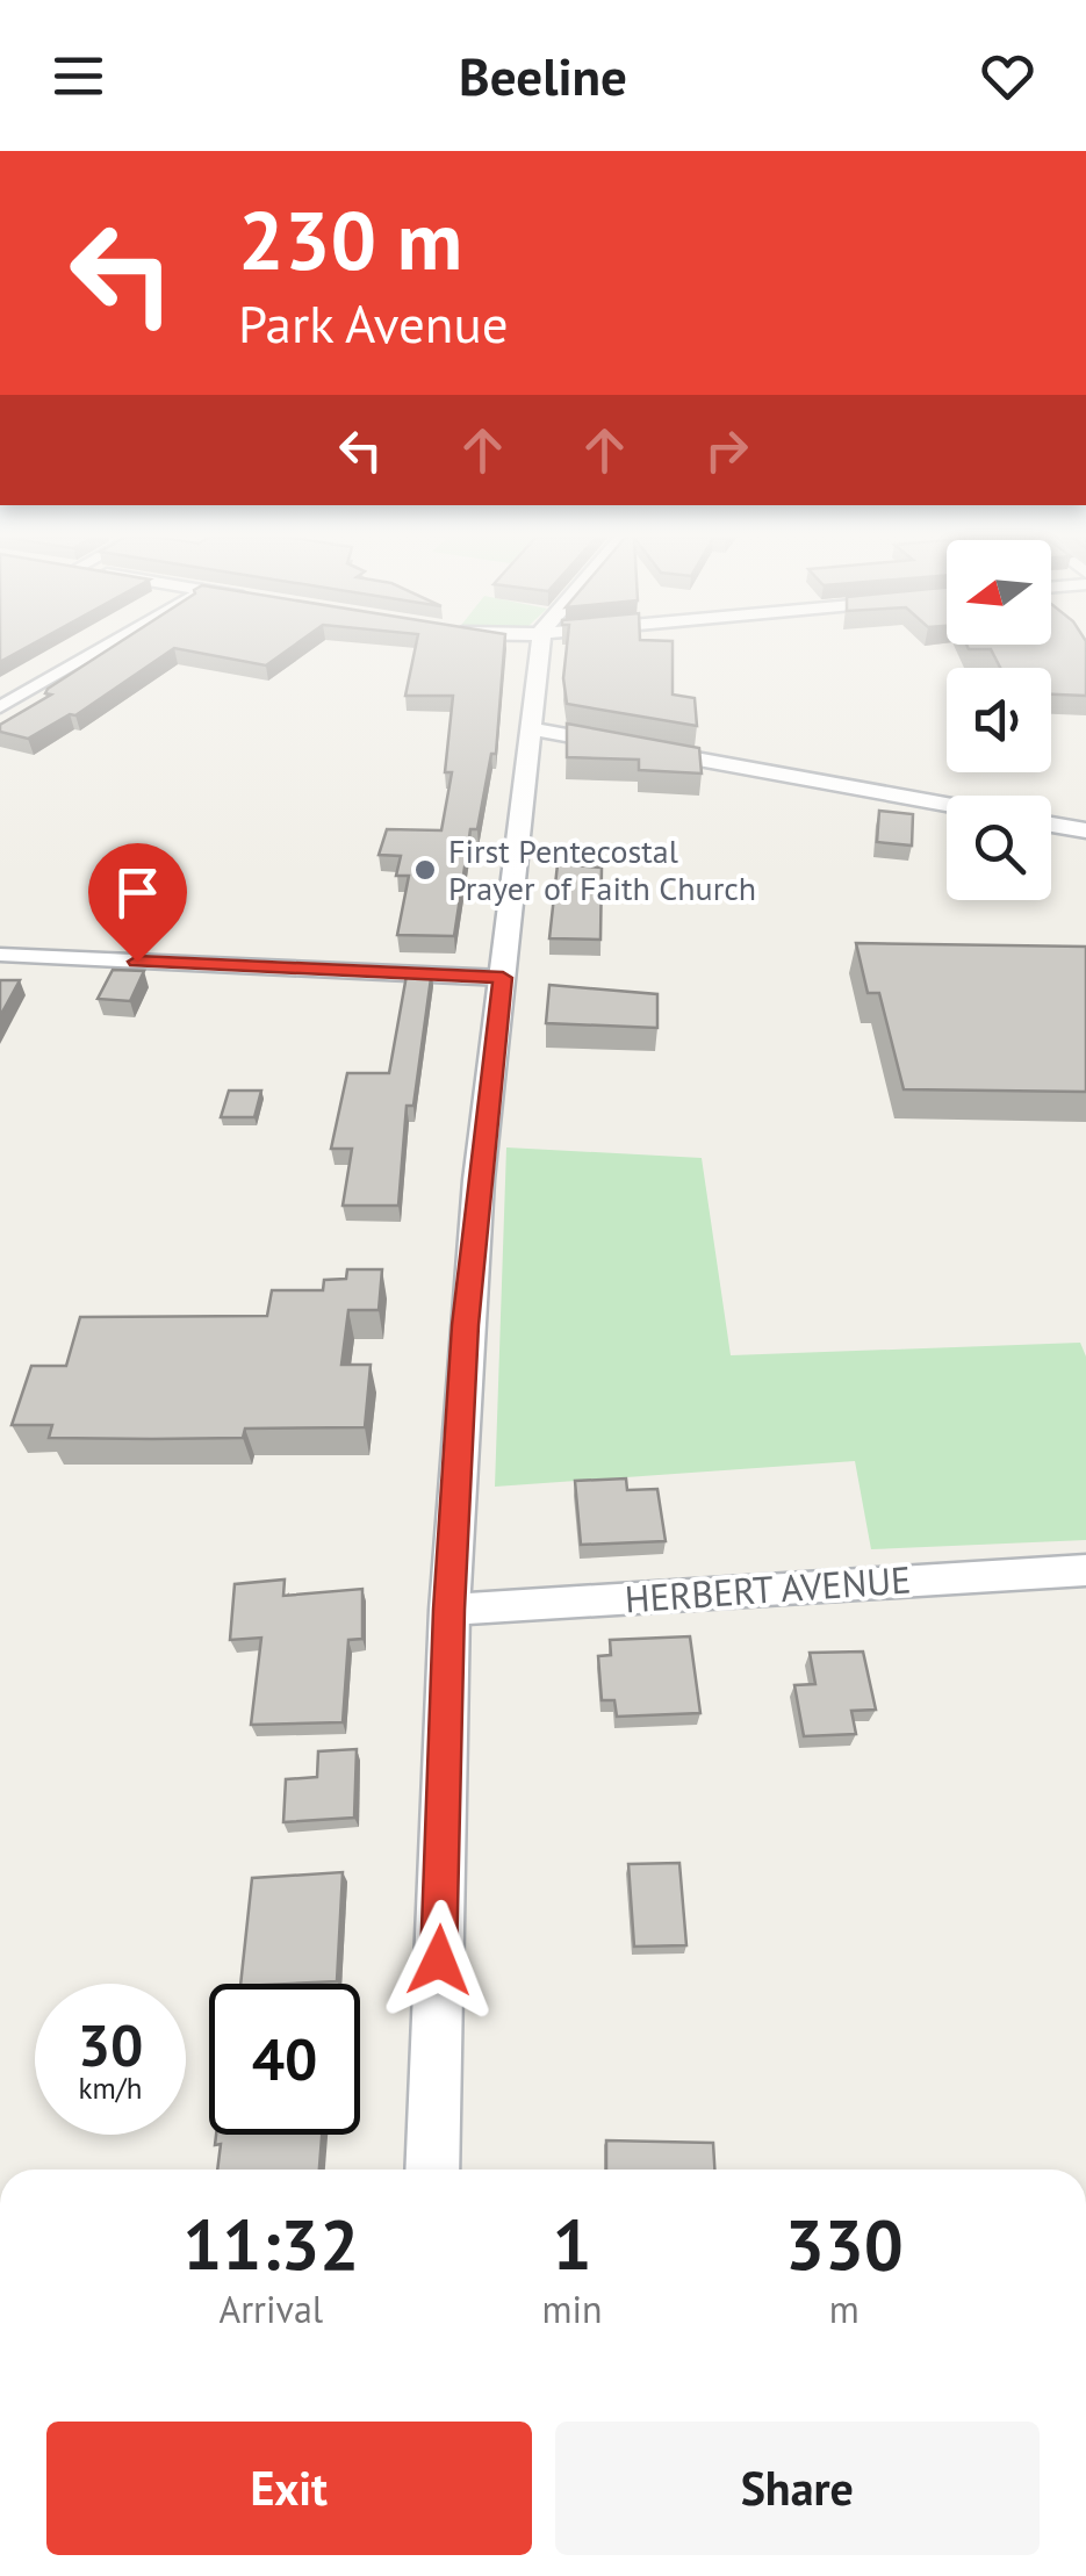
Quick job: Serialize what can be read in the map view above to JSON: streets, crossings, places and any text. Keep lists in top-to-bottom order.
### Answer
{
  "streets": {
    "street": ["HERBERT AVENUE"]
  },
  "places": ["First Pentecostal Prayer of Faith Church"],
  "north": "left",
  "page": {
    "header": "Beeline",
    "turn": ["230 m", "Park Avenue"],
    "speed": "30 km/h",
    "limit": "40",
    "eta": [
      "11:32",
      "Arrival",
      "1",
      "min",
      "330",
      "m"
    ],
    "buttons": ["Exit", "Share"]
  }
}
